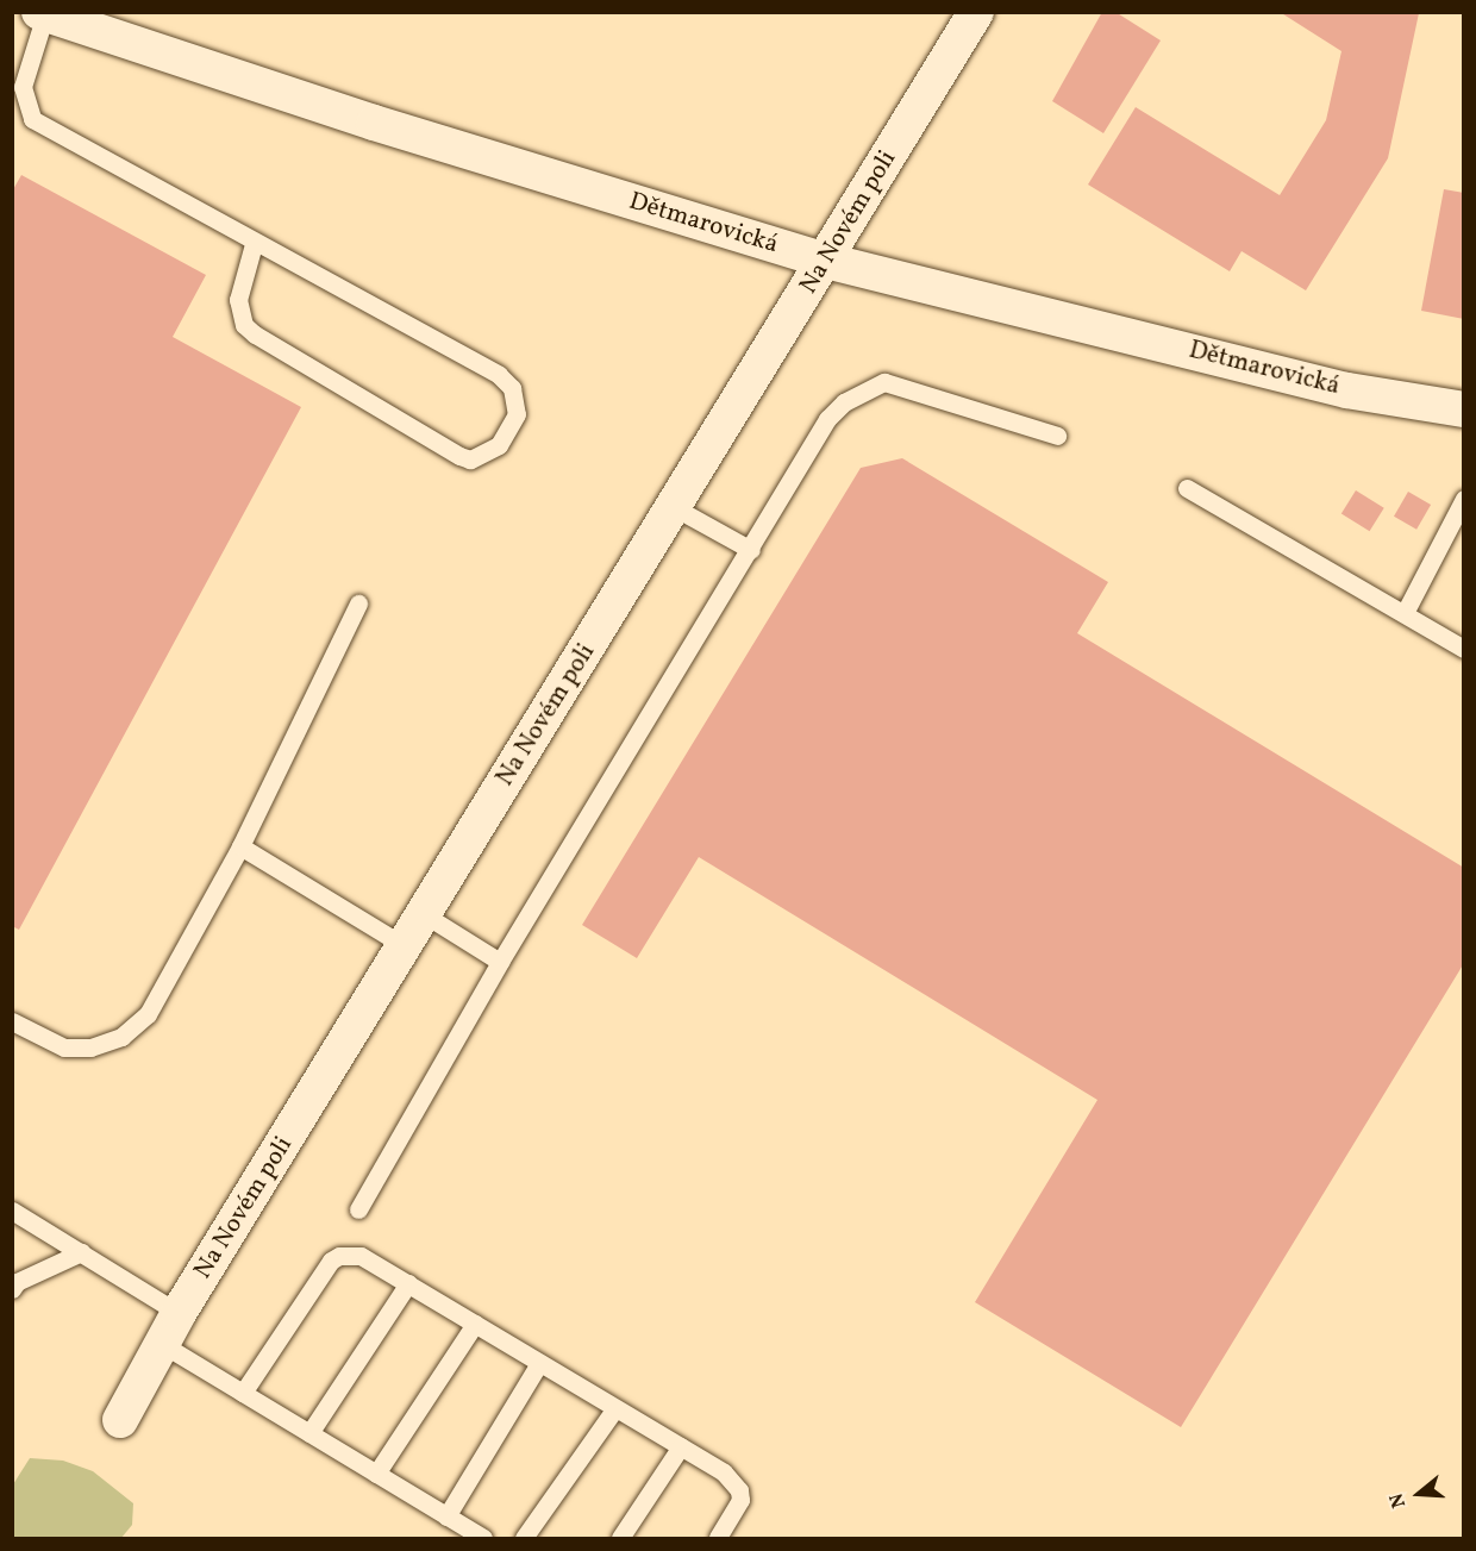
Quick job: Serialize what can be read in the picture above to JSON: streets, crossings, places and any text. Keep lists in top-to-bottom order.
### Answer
{
  "streets": {
    "street": ["Na Novém poli", "Dětmarovická"]
  },
  "crossings": [
    ["Na Novém poli", "Dětmarovická"]
  ],
  "north": "left"
}
